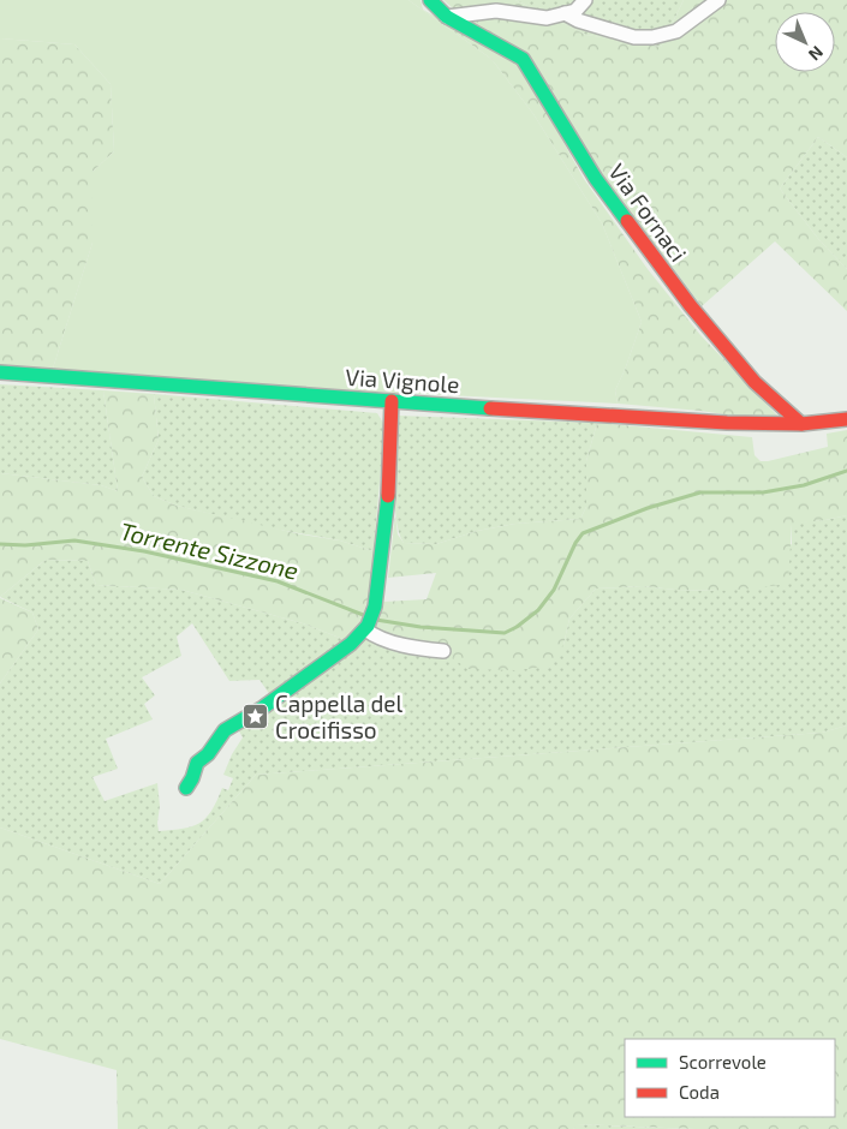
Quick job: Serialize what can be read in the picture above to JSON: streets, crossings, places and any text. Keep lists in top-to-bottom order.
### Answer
{
  "streets": {
    "street": ["Via Fornaci", "Via Vignole"]
  },
  "crossings": [
    ["Via Fornaci", "Via Vignole"]
  ],
  "water": ["Torrente Sizzone"],
  "places": {
    "place": ["Cappella del Crocifisso"]
  },
  "legend": ["Scorrevole", "Coda"],
  "north": "bottom right"
}
